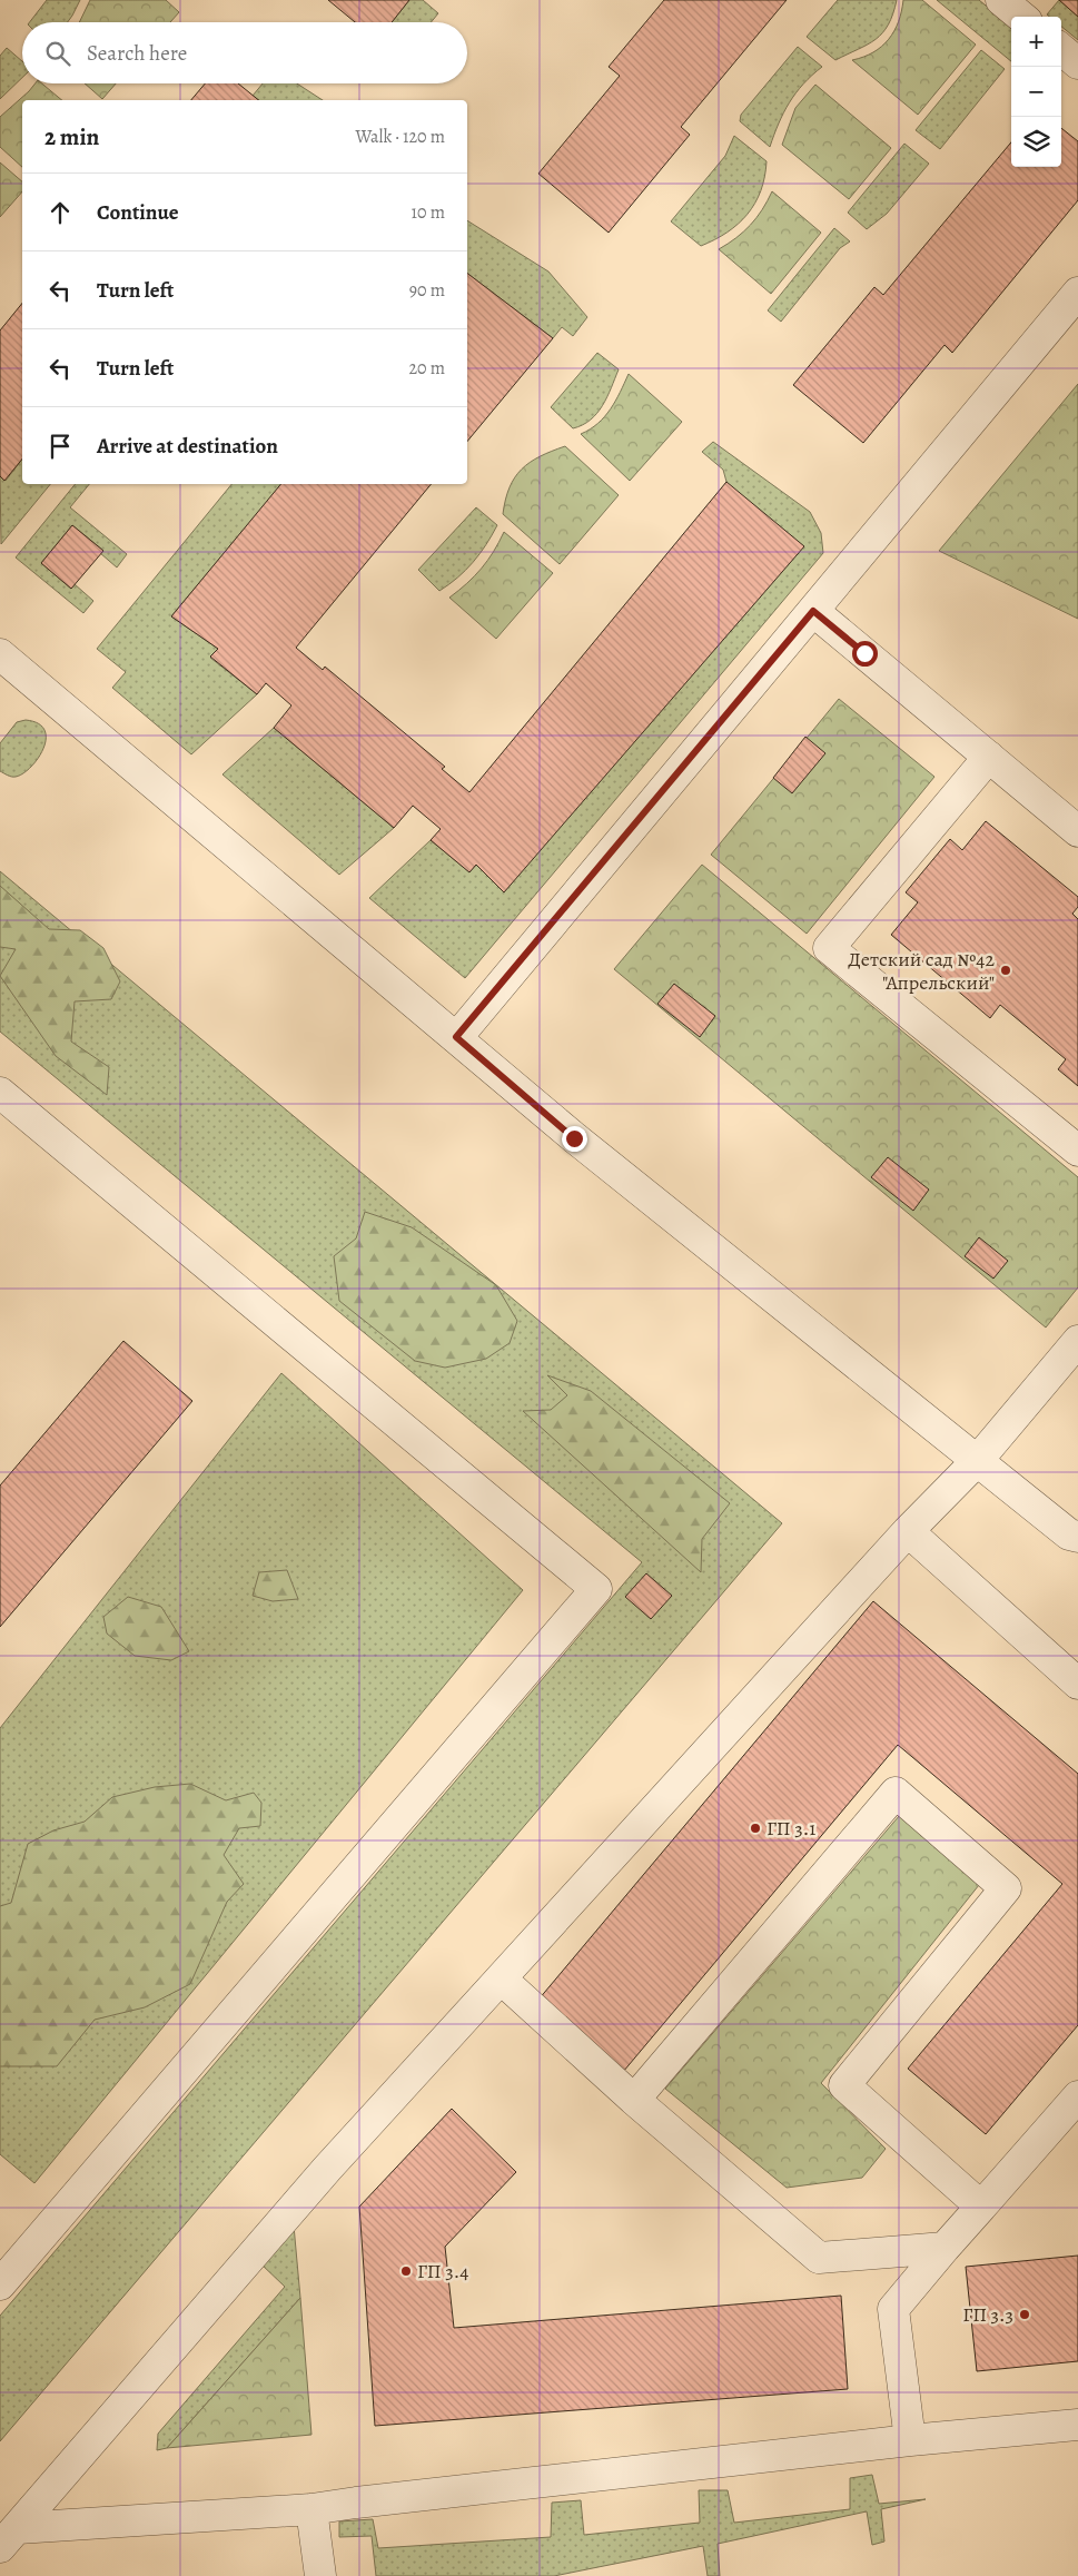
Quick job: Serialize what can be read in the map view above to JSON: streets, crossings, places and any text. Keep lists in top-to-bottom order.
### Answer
{
  "places": [
    "Детский сад №42 \"Апрельский\"",
    "ГП 3.1",
    "ГП 3.4",
    "ГП 3.3"
  ],
  "page": {
    "map_buttons": ["+", "−"],
    "search": "Search here",
    "heading": ["2 min", "Walk · 120 m"],
    "list": [
      ["Continue", "10 m"],
      ["Turn left", "90 m"],
      ["Turn left", "20 m"],
      "Arrive at destination"
    ]
  }
}
